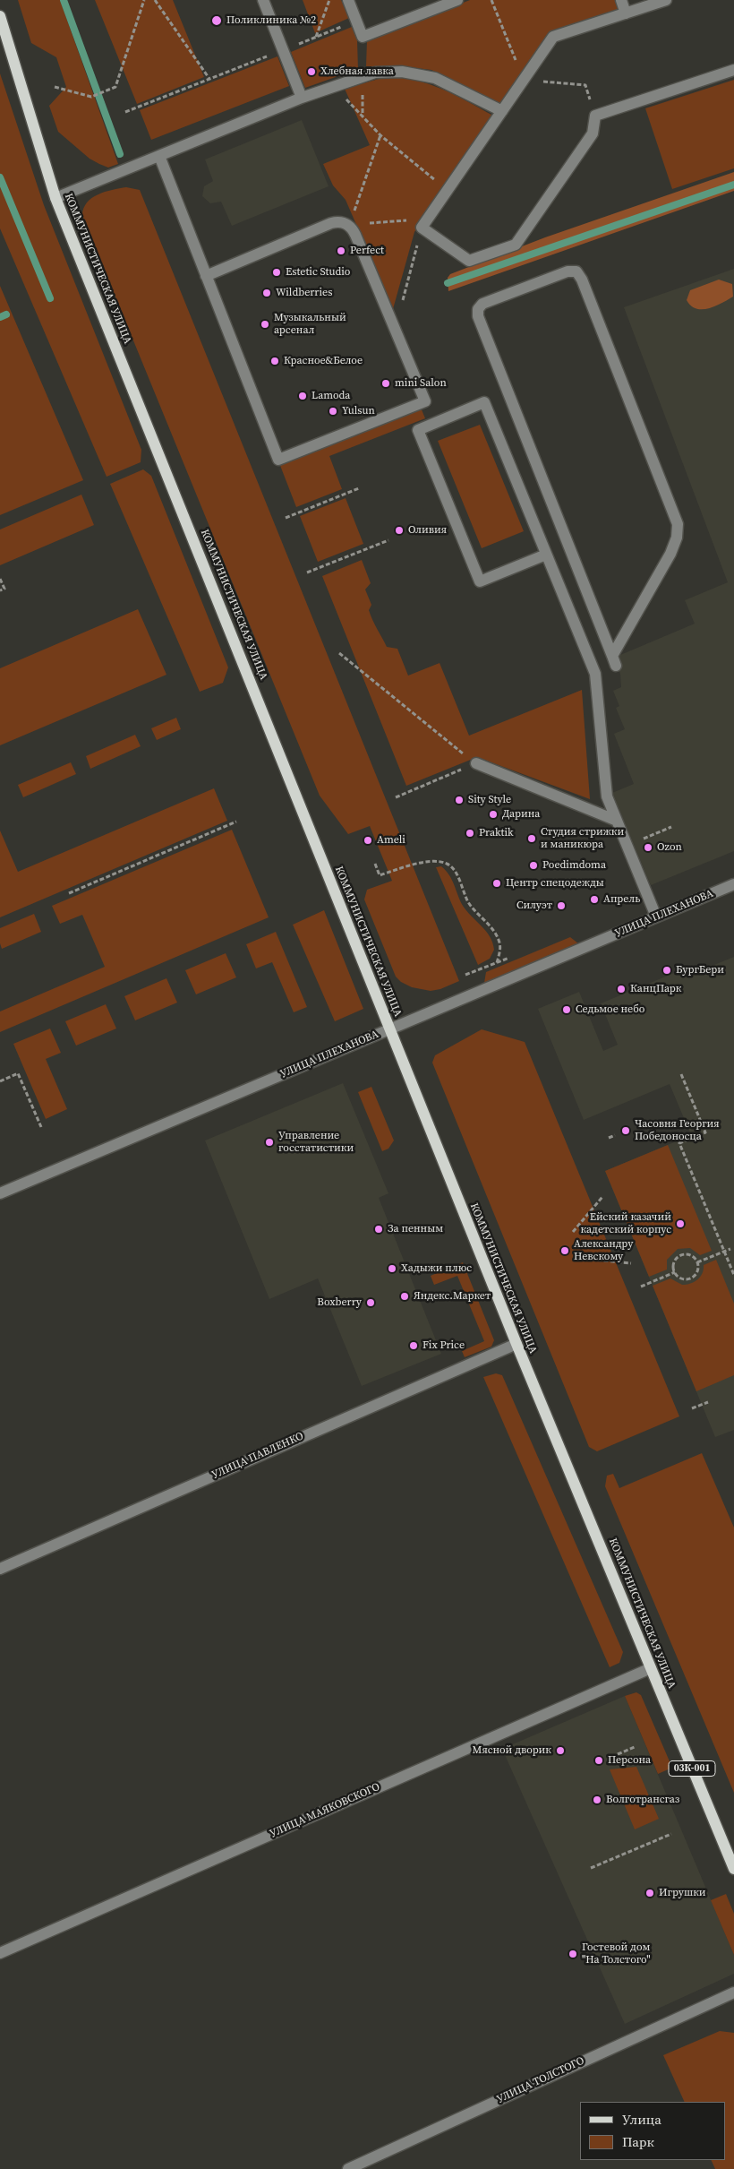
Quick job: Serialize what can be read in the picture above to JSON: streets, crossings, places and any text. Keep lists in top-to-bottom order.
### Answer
{
  "streets": {
    "main road": ["КОММУНИСТИЧЕСКАЯ УЛИЦА", "03К-001"],
    "street": [
      "УЛИЦА ПЛЕХАНОВА",
      "УЛИЦА ПАВЛЕНКО",
      "УЛИЦА МАЯКОВСКОГО",
      "УЛИЦА ТОЛСТОГО"
    ]
  },
  "crossings": [
    ["КОММУНИСТИЧЕСКАЯ УЛИЦА", "УЛИЦА ПЛЕХАНОВА"],
    ["КОММУНИСТИЧЕСКАЯ УЛИЦА", "УЛИЦА ПАВЛЕНКО"],
    ["КОММУНИСТИЧЕСКАЯ УЛИЦА", "УЛИЦА МАЯКОВСКОГО"]
  ],
  "places": [
    "Поликлиника №2",
    "Хлебная лавка",
    "Perfect",
    "Estetic Studio",
    "Wildberries",
    "Музыкальный арсенал",
    "Красное&Белое",
    "mini Salon",
    "Lamoda",
    "Yulsun",
    "Оливия",
    "Sity Style",
    "Дарина",
    "Praktik",
    "Студия стрижки и маникюра",
    "Ameli",
    "Ozon",
    "Poedimdoma",
    "Центр спецодежды",
    "Апрель",
    "Силуэт",
    "БургБери",
    "КанцПарк",
    "Седьмое небо",
    "Часовня Георгия Победоносца",
    "Управление госстатистики",
    "Ейский казачий кадетский корпус",
    "За пенным",
    "Александру Невскому",
    "Хадыжи плюс",
    "Яндекс.Маркет",
    "Boxberry",
    "Fix Price",
    "Мясной дворик",
    "Персона",
    "Волготрансгаз",
    "Игрушки",
    "Гостевой дом \"На Толстого\""
  ],
  "legend": ["Улица", "Парк"]
}
